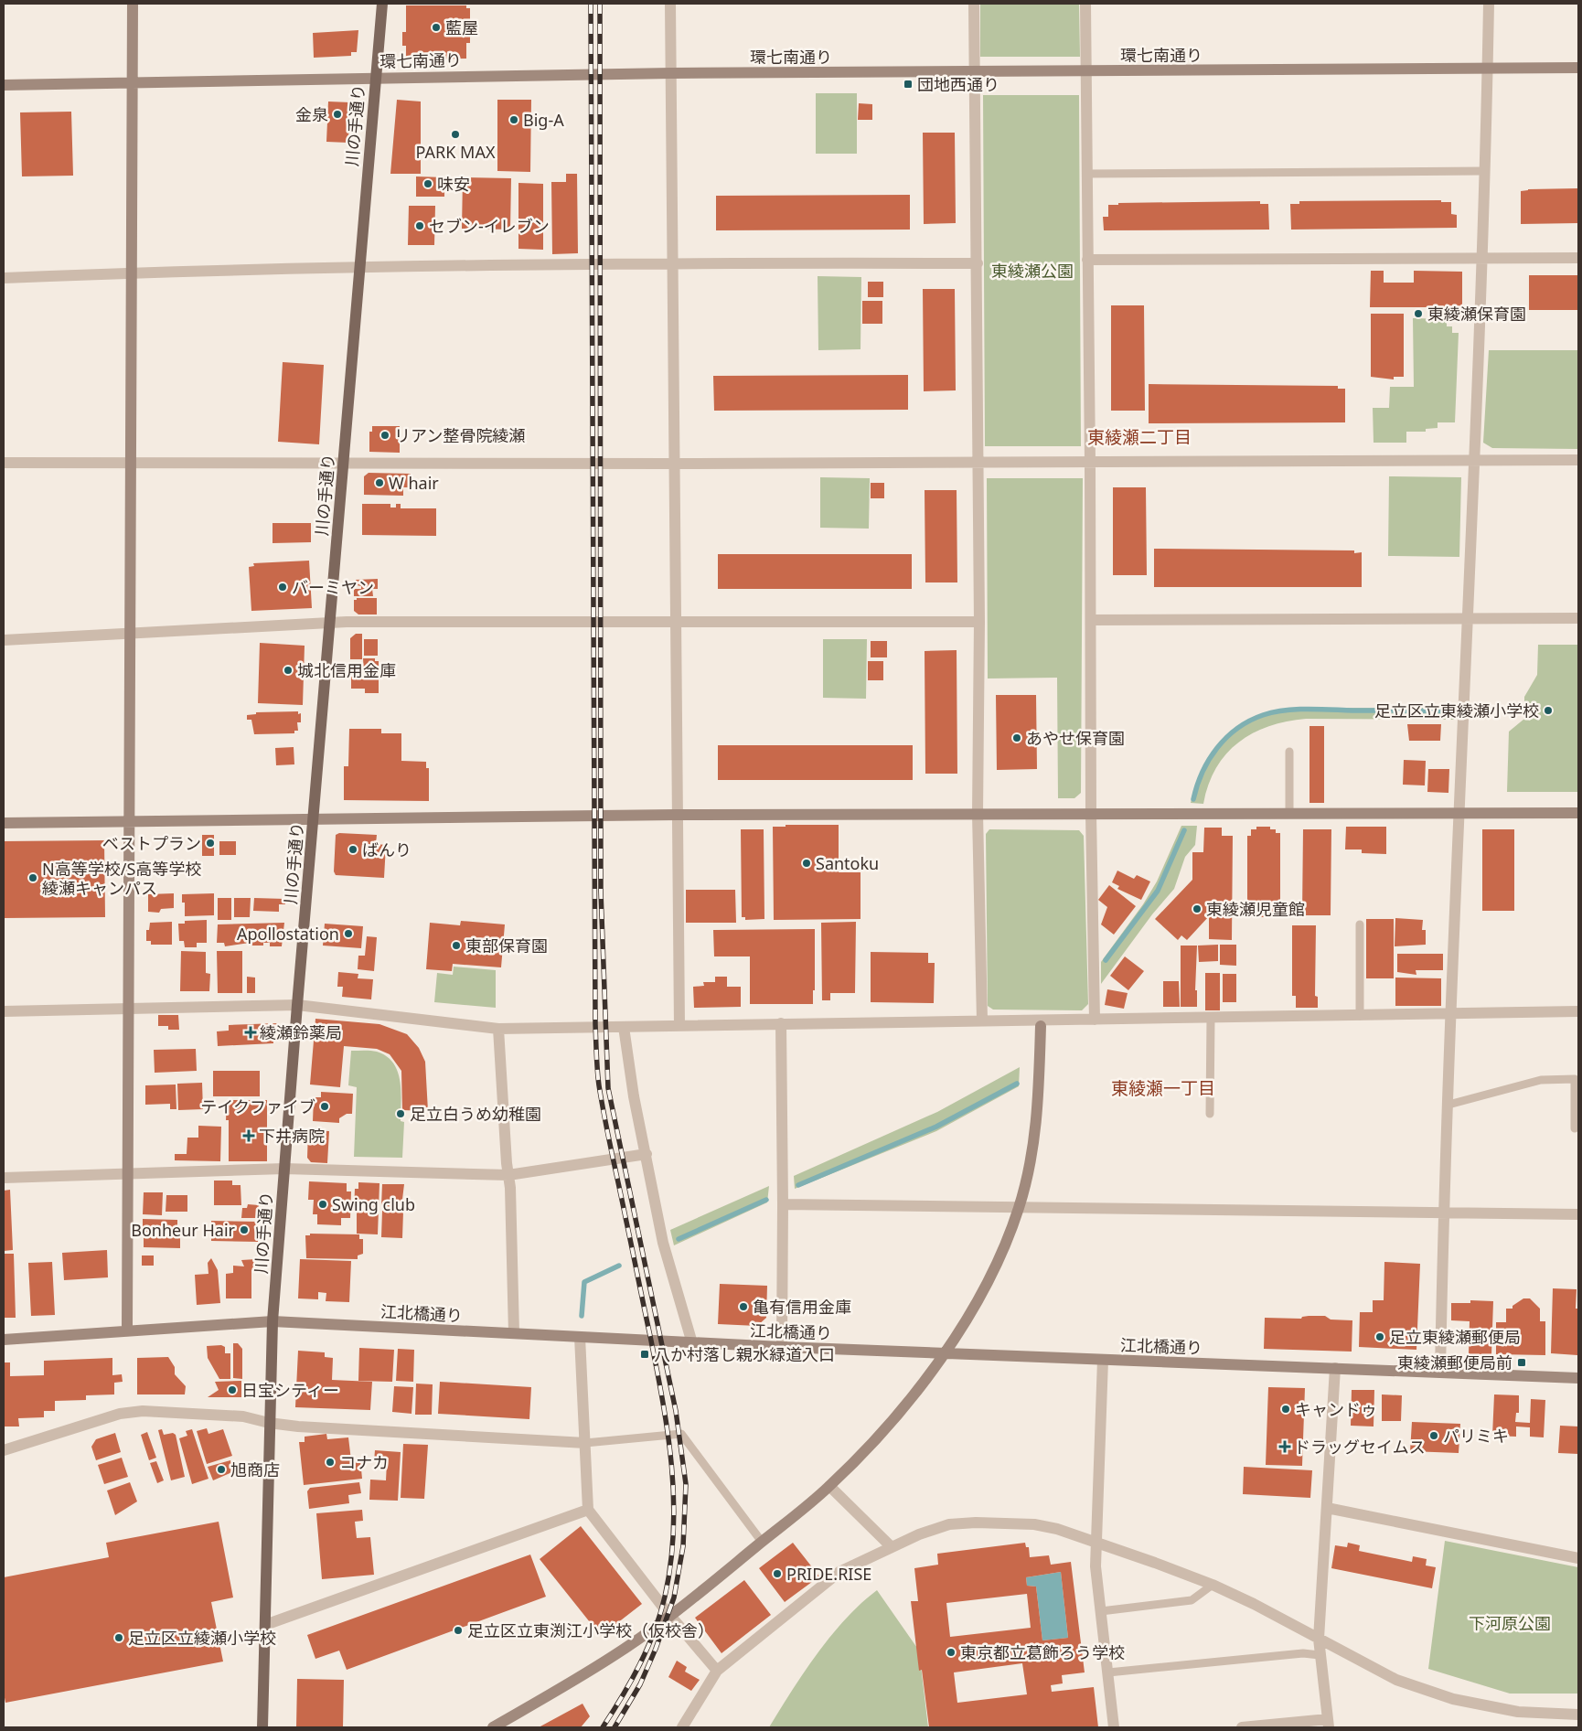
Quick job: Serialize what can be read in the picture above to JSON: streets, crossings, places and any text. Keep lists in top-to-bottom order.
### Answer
{
  "streets": {
    "main road": ["川の手通り"],
    "street": ["環七南通り", "江北橋通り"]
  },
  "crossings": [
    ["環七南通り", "川の手通り"],
    ["川の手通り", "江北橋通り"]
  ],
  "districts": ["東綾瀬二丁目", "東綾瀬一丁目"],
  "parks": ["東綾瀬公園", "下河原公園"],
  "places": {
    "other": [
      "藍屋",
      "金泉",
      "Big-A",
      "PARK MAX",
      "味安",
      "セブン-イレブン",
      "東綾瀬保育園",
      "リアン整骨院綾瀬",
      "W hair",
      "バーミヤン",
      "城北信用金庫",
      "足立区立東綾瀬小学校",
      "あやせ保育園",
      "ベストプラン",
      "ばんり",
      "Santoku",
      "N高等学校/S高等学校 綾瀬キャンパス",
      "東綾瀬児童館",
      "Apollostation",
      "東部保育園",
      "テイクファイブ",
      "足立白うめ幼稚園",
      "Swing club",
      "Bonheur Hair",
      "亀有信用金庫",
      "足立東綾瀬郵便局",
      "日宝シティー",
      "キャンドゥ",
      "パリミキ",
      "コナカ",
      "旭商店",
      "PRIDE.RISE",
      "足立区立東渕江小学校（仮校舎）",
      "足立区立綾瀬小学校",
      "東京都立葛飾ろう学校"
    ],
    "transit": ["団地西通り", "八か村落し親水緑道入口", "東綾瀬郵便局前"],
    "health": ["綾瀬鈴薬局", "下井病院", "ドラッグセイムス"]
  }
}
